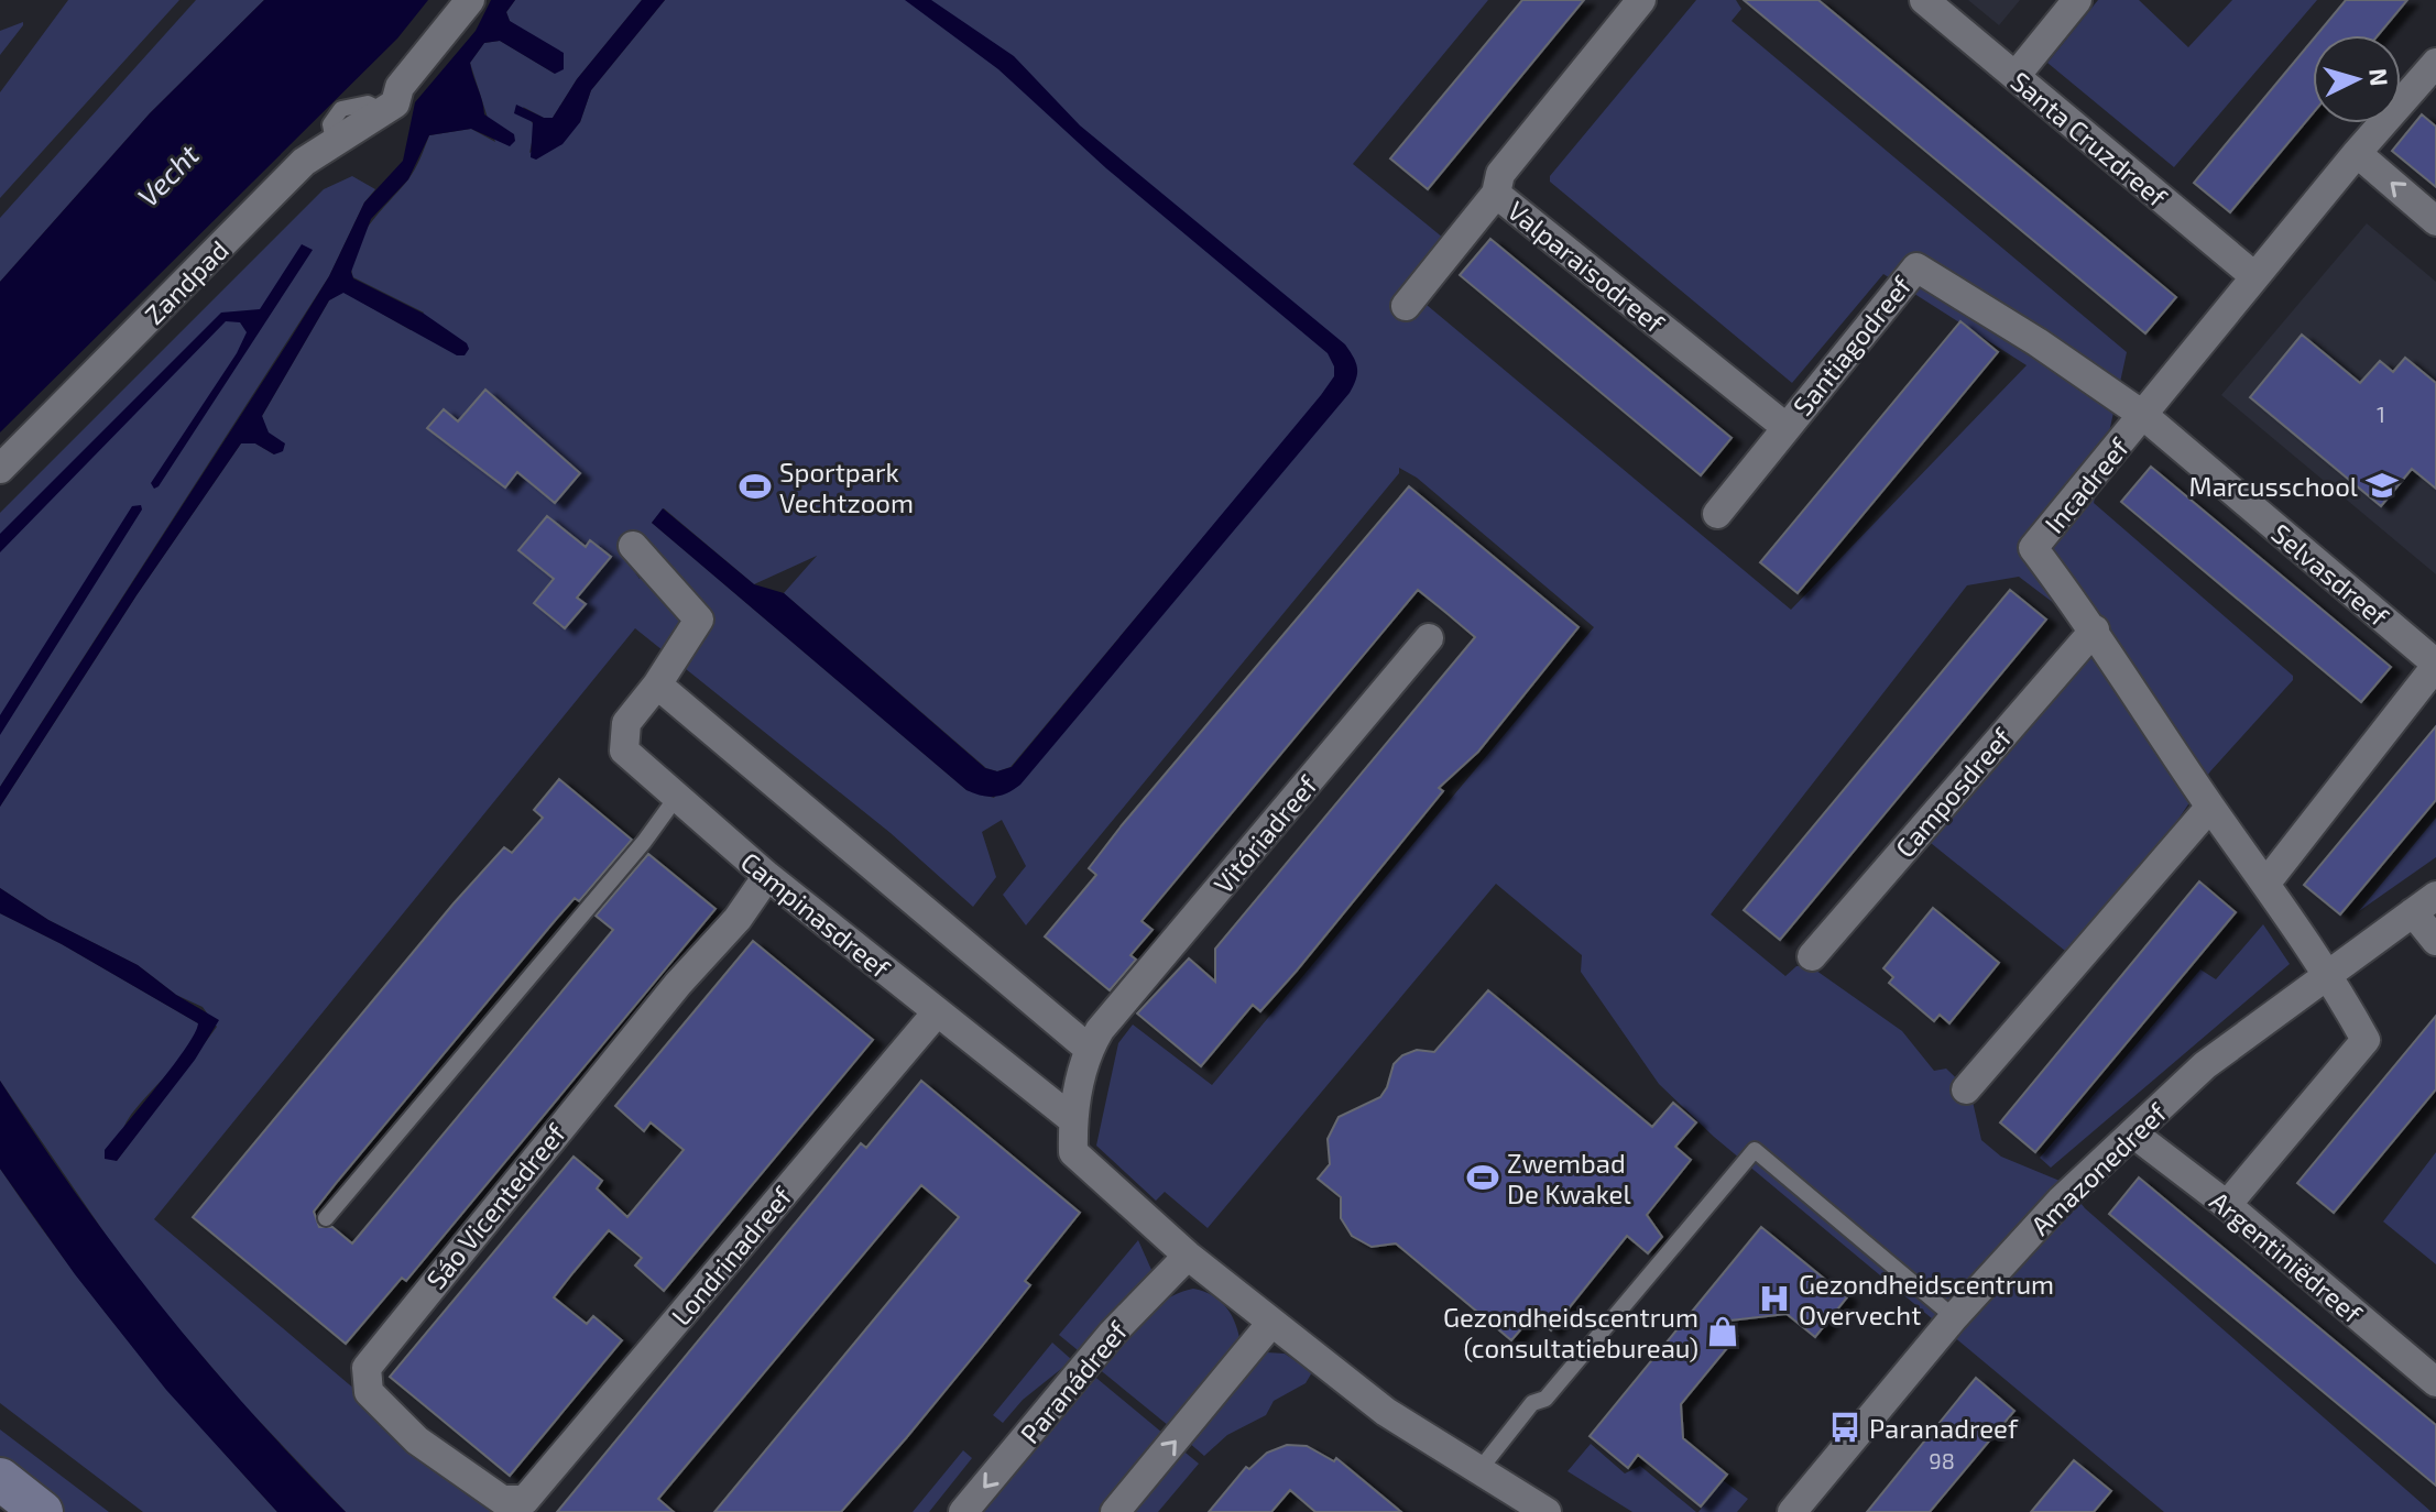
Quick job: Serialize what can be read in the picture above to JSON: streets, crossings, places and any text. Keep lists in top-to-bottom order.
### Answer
{
  "streets": {
    "street": [
      "Santa Cruzdreef",
      "Valparaisodreef",
      "Zandpad",
      "Santiagodreef",
      "Incadreef",
      "Selvasdreef",
      "Camposdreef",
      "Vitóriadreef",
      "Campinasdreef",
      "Amazonedreef",
      "Sáo Vicentedreef",
      "Londrinadreef",
      "Argentiniëdreef",
      "Paranádreef"
    ]
  },
  "crossings": [
    ["Santa Cruzdreef", "Incadreef"],
    ["Valparaisodreef", "Santiagodreef"],
    ["Santiagodreef", "Incadreef"],
    ["Santiagodreef", "Selvasdreef"],
    ["Incadreef", "Selvasdreef"],
    ["Incadreef", "Camposdreef"],
    ["Incadreef", "Amazonedreef"],
    ["Campinasdreef", "Sáo Vicentedreef"],
    ["Campinasdreef", "Londrinadreef"],
    ["Amazonedreef", "Argentiniëdreef"],
    ["Sáo Vicentedreef", "Londrinadreef"]
  ],
  "water": ["Vecht"],
  "places": {
    "school or university": ["Marcusschool"],
    "sports": ["Sportpark Vechtzoom", "Zwembad De Kwakel"],
    "hospital": ["Gezondheidscentrum Overvecht"],
    "shop": ["Gezondheidscentrum (consultatiebureau)"],
    "bus stop": ["Paranadreef"]
  },
  "house_numbers": ["1", "98"],
  "north": "right"
}
